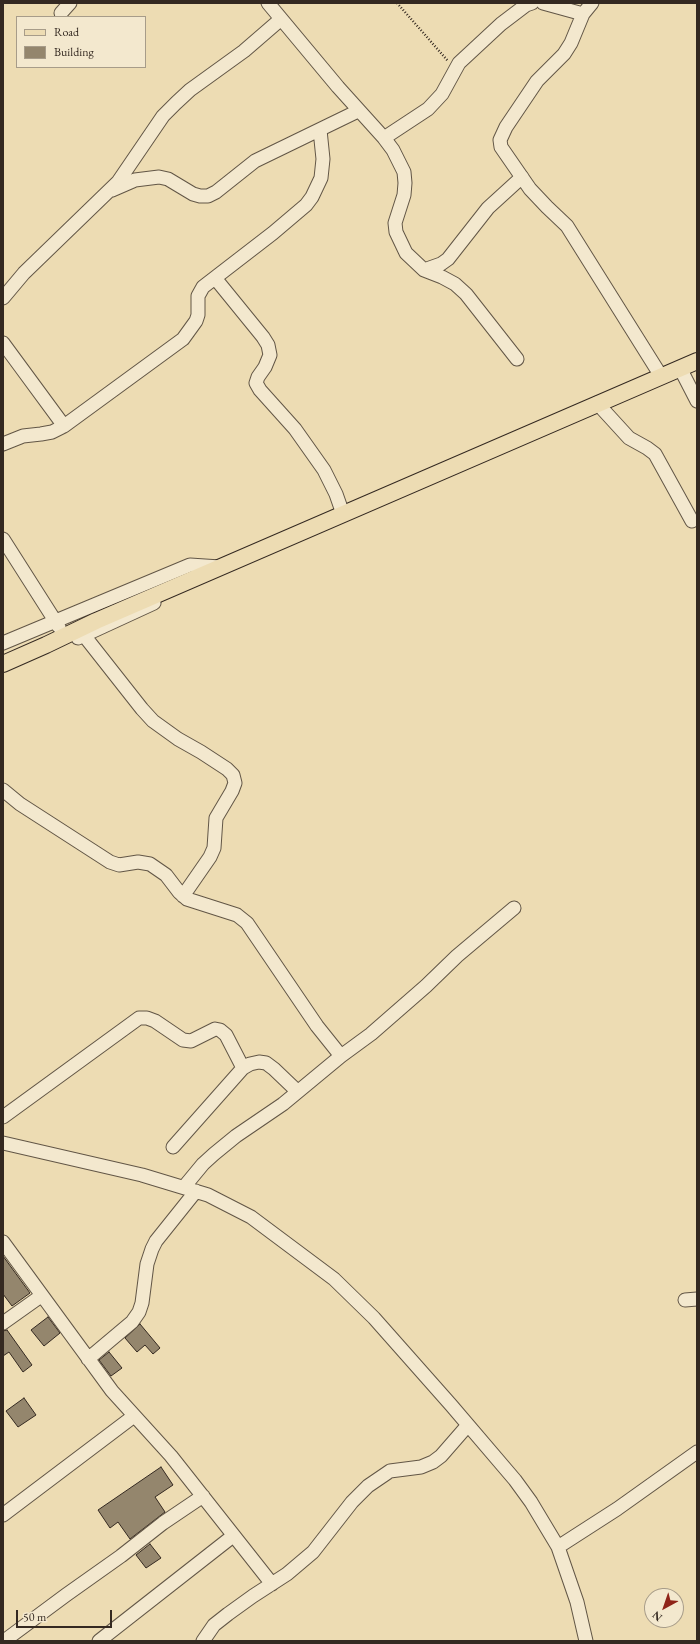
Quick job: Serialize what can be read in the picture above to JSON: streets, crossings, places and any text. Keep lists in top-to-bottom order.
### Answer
{
  "legend": ["Road", "Building"],
  "scale_bar": "50 m",
  "north": "bottom left"
}
